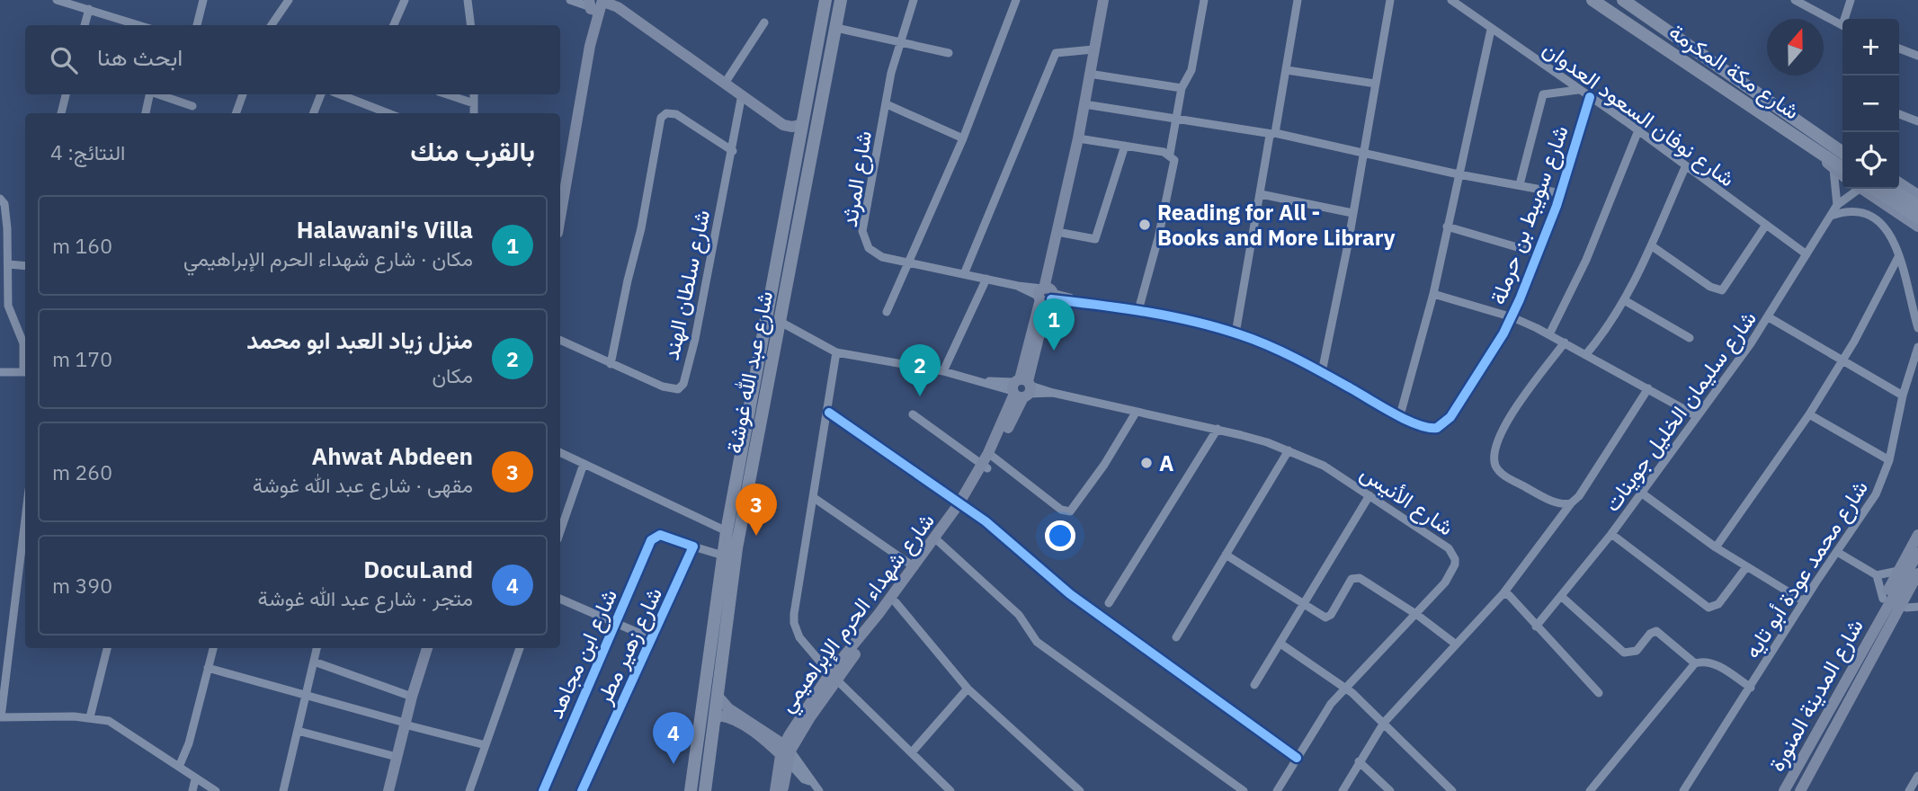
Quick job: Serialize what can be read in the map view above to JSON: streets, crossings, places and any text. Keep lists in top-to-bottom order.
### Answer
{
  "streets": {
    "main road": ["شارع مكة المكرمة", "شارع عبد الله غوشة"],
    "street": [
      "شارع نوفان السعود العدوان",
      "شارع المرثد",
      "شارع سويبط بن حرملة",
      "شارع سلطان الهند",
      "شارع سليمان الخليل جوينات",
      "شارع الأنيس",
      "شارع محمد عودة أبو تايه",
      "شارع شهداء الحرم الإبراهيمي",
      "شارع زهير مطر",
      "شارع ابن مجاهد",
      "شارع المدينة المنورة"
    ]
  },
  "crossings": [
    ["شارع نوفان السعود العدوان", "شارع سويبط بن حرملة"],
    ["شارع نوفان السعود العدوان", "شارع سليمان الخليل جوينات"],
    ["شارع المرثد", "شارع سويبط بن حرملة"],
    ["شارع المرثد", "شارع شهداء الحرم الإبراهيمي"],
    ["شارع سويبط بن حرملة", "شارع شهداء الحرم الإبراهيمي"],
    ["شارع عبد الله غوشة", "شارع الأنيس"],
    ["شارع الأنيس", "شارع شهداء الحرم الإبراهيمي"],
    ["شارع زهير مطر", "شارع ابن مجاهد"]
  ],
  "places": ["Reading for All - Books and More Library", "A"],
  "north": "top",
  "page": {
    "map_buttons": ["+", "−"],
    "search": "ابحث هنا",
    "heading": ["بالقرب منك", "النتائج: 4"],
    "list": [
      {
        "mark": "1",
        "name": "Halawani's Villa",
        "note": "مكان · شارع شهداء الحرم الإبراهيمي",
        "value": "160 m"
      },
      {
        "mark": "2",
        "name": "منزل زياد العبد ابو محمد",
        "note": "مكان",
        "value": "170 m"
      },
      {
        "mark": "3",
        "name": "Ahwat Abdeen",
        "note": "مقهى · شارع عبد الله غوشة",
        "value": "260 m"
      },
      {
        "mark": "4",
        "name": "DocuLand",
        "note": "متجر · شارع عبد الله غوشة",
        "value": "390 m"
      }
    ],
    "pins": [
      "1",
      "2",
      "3",
      "4"
    ]
  }
}
